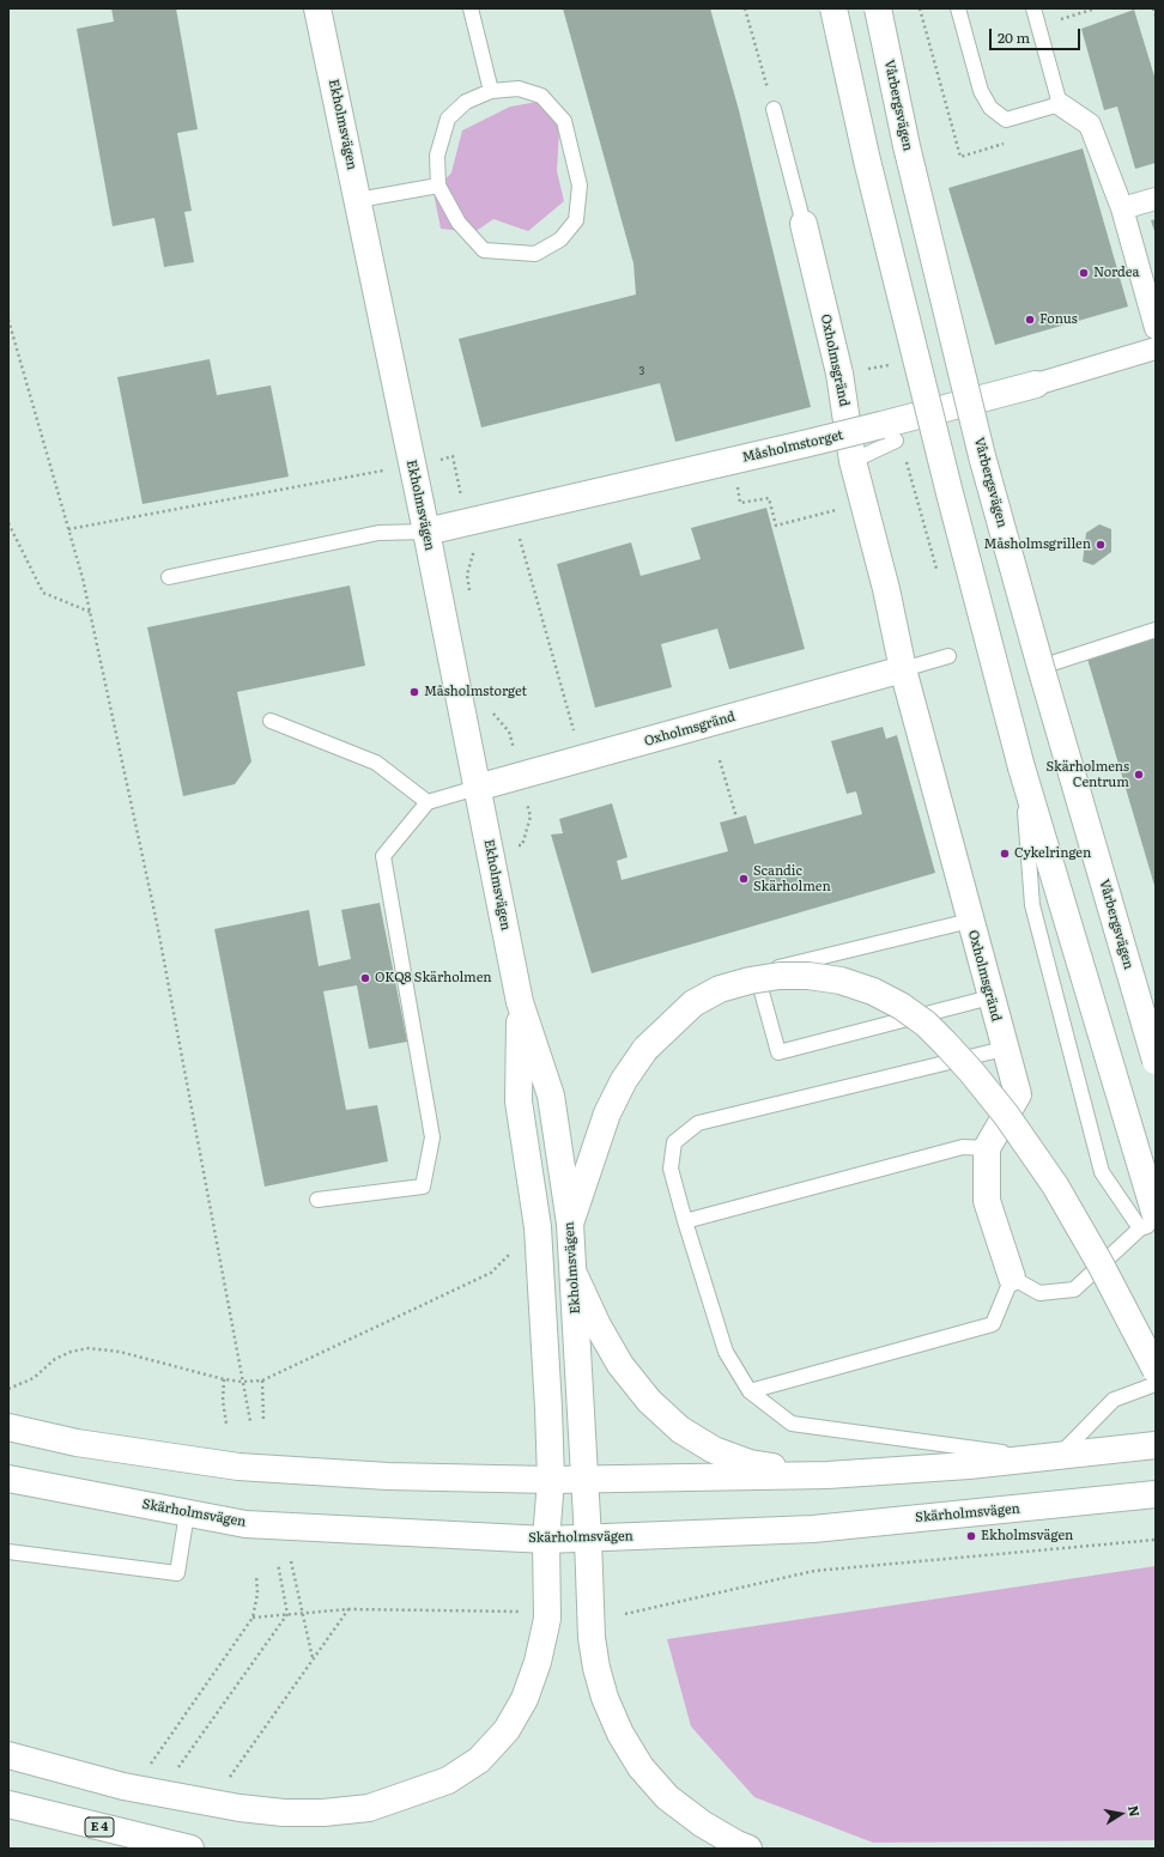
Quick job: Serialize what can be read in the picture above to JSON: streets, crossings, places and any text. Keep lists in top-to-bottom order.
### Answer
{
  "streets": {
    "main road": [
      "Vårbergsvägen",
      "Ekholmsvägen",
      "Oxholmsgränd",
      "Måsholmstorget",
      "Skärholmsvägen",
      "E 4"
    ]
  },
  "crossings": [
    ["Ekholmsvägen", "Oxholmsgränd"],
    ["Ekholmsvägen", "Måsholmstorget"],
    ["Ekholmsvägen", "Skärholmsvägen"]
  ],
  "places": [
    "Nordea",
    "Fonus",
    "Måsholmsgrillen",
    "Måsholmstorget",
    "Skärholmens Centrum",
    "Cykelringen",
    "Scandic Skärholmen",
    "OKQ8 Skärholmen",
    "Ekholmsvägen"
  ],
  "house_numbers": ["3"],
  "scale_bar": "20 m",
  "north": "right"
}
